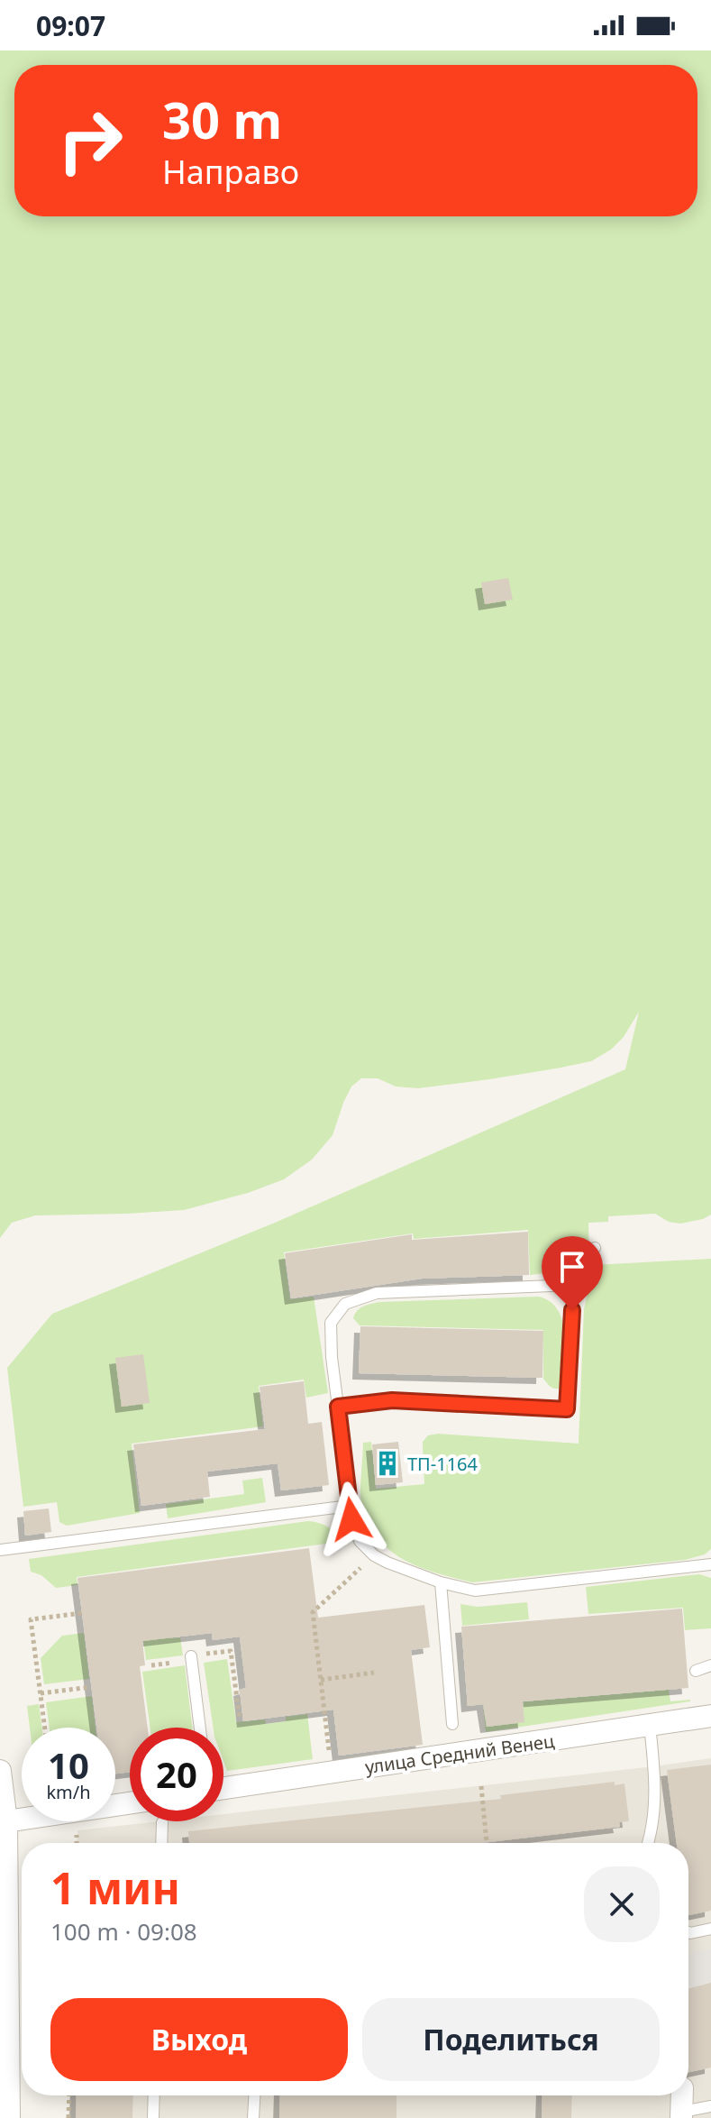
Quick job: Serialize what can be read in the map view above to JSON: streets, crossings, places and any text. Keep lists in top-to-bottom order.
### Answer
{
  "streets": {
    "street": ["улица Средний Венец"]
  },
  "places": {
    "building": ["ТП-1164"]
  },
  "page": {
    "status": "09:07",
    "turn": ["30 m", "Направо"],
    "speed": "10 km/h",
    "limit": "20",
    "heading": ["1 мин", "100 m · 09:08"],
    "buttons": ["Выход", "Поделиться"]
  }
}
